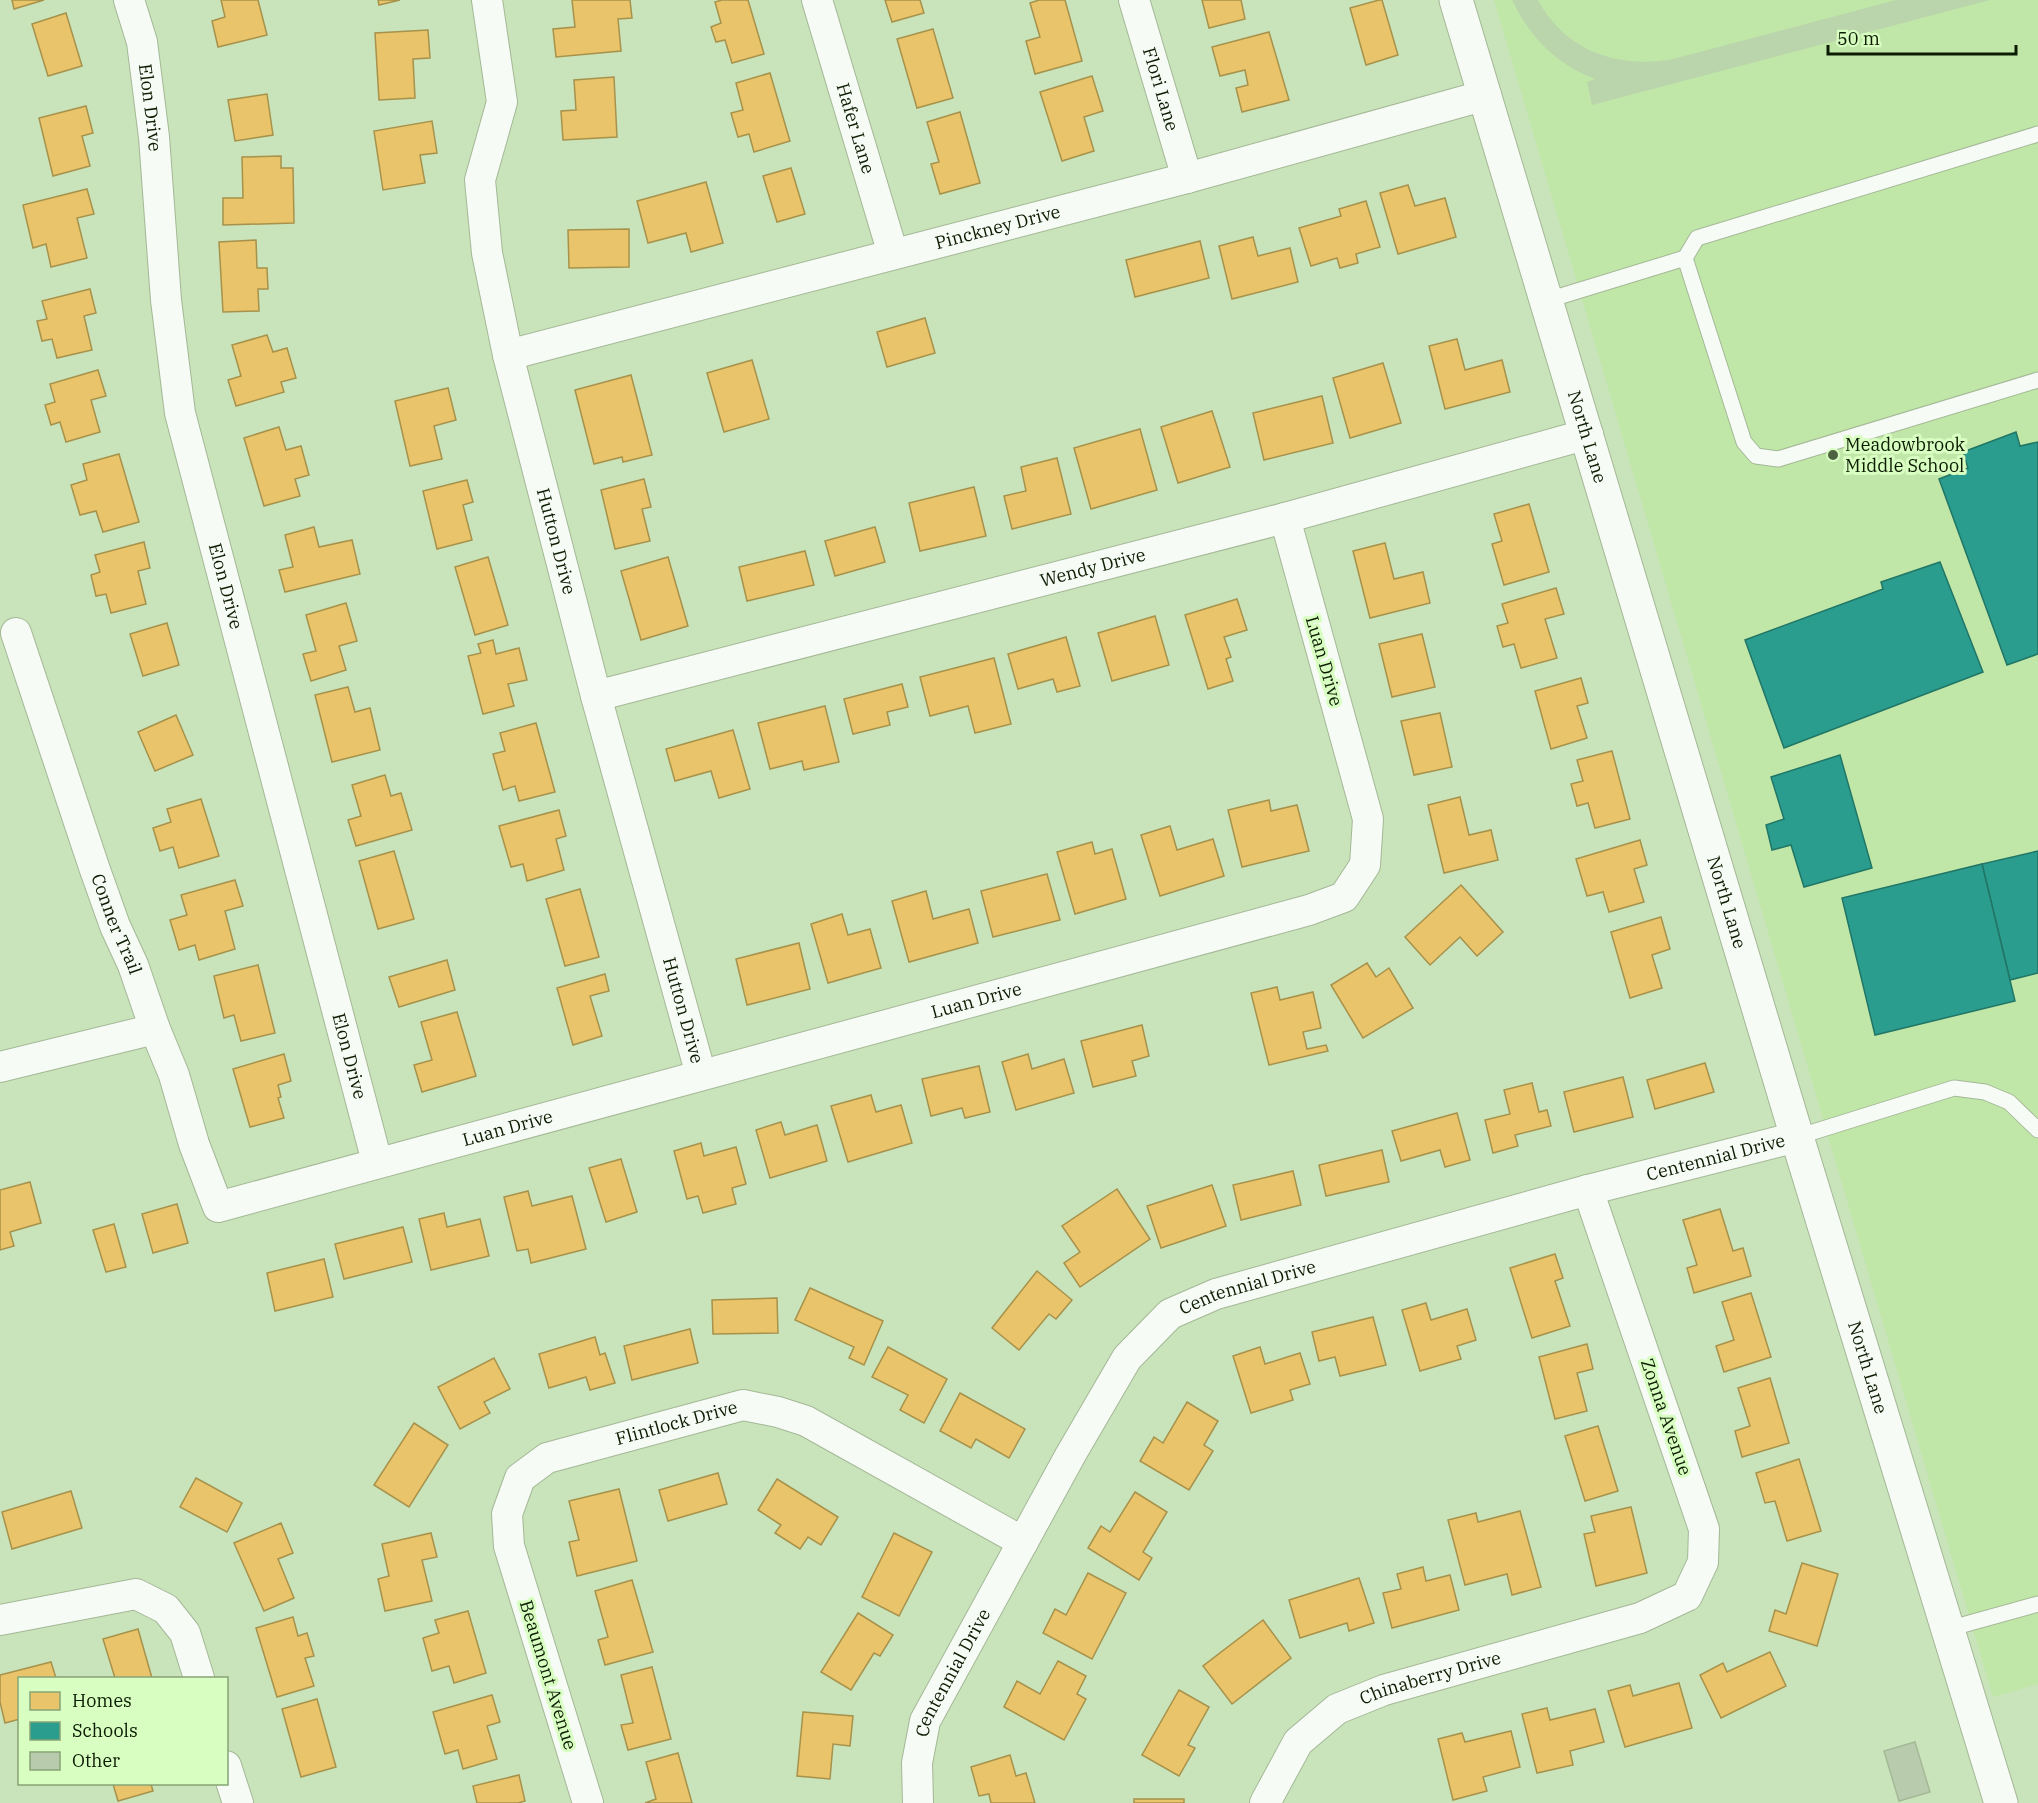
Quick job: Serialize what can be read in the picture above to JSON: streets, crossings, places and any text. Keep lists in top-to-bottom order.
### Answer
{
  "streets": {
    "street": [
      "Flori Lane",
      "Elon Drive",
      "Hafer Lane",
      "Pinckney Drive",
      "North Lane",
      "Hutton Drive",
      "Wendy Drive",
      "Luan Drive",
      "Conner Trail",
      "Centennial Drive",
      "Zonna Avenue",
      "Flintlock Drive",
      "Beaumont Avenue",
      "Chinaberry Drive"
    ]
  },
  "crossings": [
    ["Flori Lane", "Pinckney Drive"],
    ["Elon Drive", "Luan Drive"],
    ["Hafer Lane", "Pinckney Drive"],
    ["Pinckney Drive", "North Lane"],
    ["Pinckney Drive", "Hutton Drive"],
    ["North Lane", "Wendy Drive"],
    ["North Lane", "Centennial Drive"],
    ["Hutton Drive", "Wendy Drive"],
    ["Hutton Drive", "Luan Drive"],
    ["Wendy Drive", "Luan Drive"],
    ["Luan Drive", "Conner Trail"],
    ["Centennial Drive", "Zonna Avenue"],
    ["Centennial Drive", "Flintlock Drive"],
    ["Zonna Avenue", "Chinaberry Drive"],
    ["Flintlock Drive", "Beaumont Avenue"]
  ],
  "places": ["Meadowbrook Middle School"],
  "legend": ["Homes", "Schools", "Other"],
  "scale_bar": "50 m"
}
